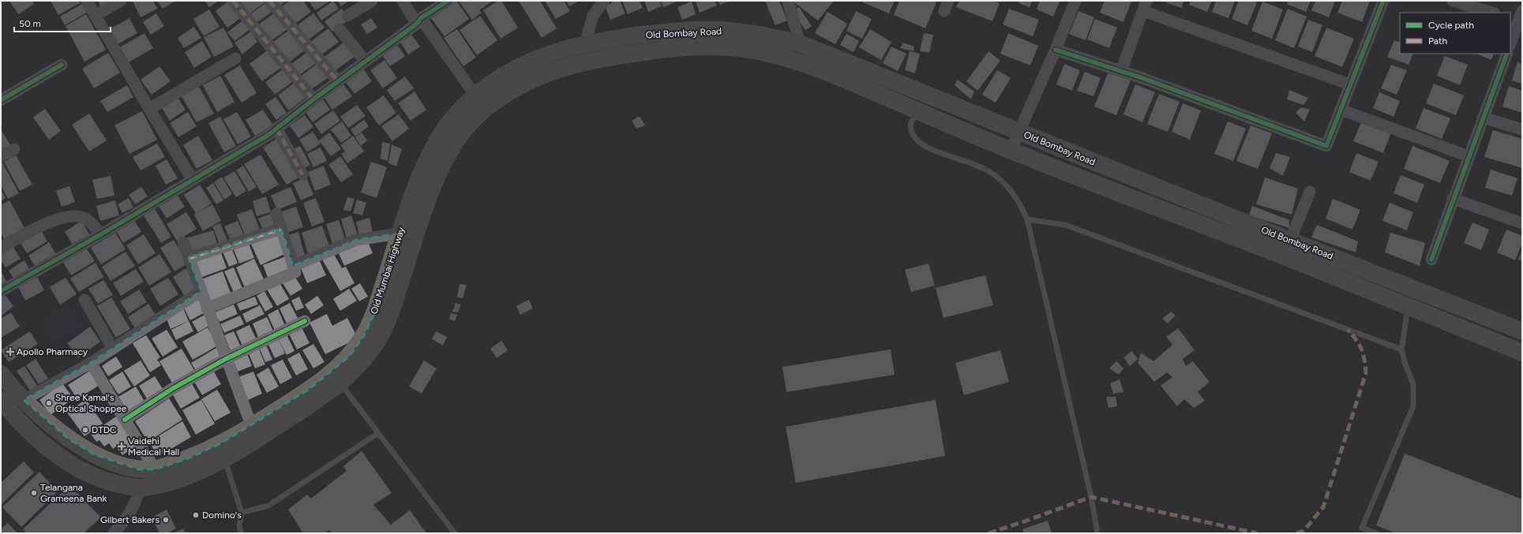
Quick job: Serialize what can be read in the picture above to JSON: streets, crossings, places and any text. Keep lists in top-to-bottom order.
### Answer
{
  "streets": {
    "main road": ["Old Bombay Road", "Old Mumbai Highway"]
  },
  "crossings": [
    ["Old Bombay Road", "Old Mumbai Highway"]
  ],
  "places": {
    "health": ["Apollo Pharmacy", "Vaidehi Medical Hall"],
    "other": [
      "Shree Kamal's Optical Shoppee",
      "DTDC",
      "Telangana Grameena Bank",
      "Domino's",
      "Gilbert Bakers"
    ]
  },
  "legend": ["Cycle path", "Path"],
  "scale_bar": "50 m"
}
